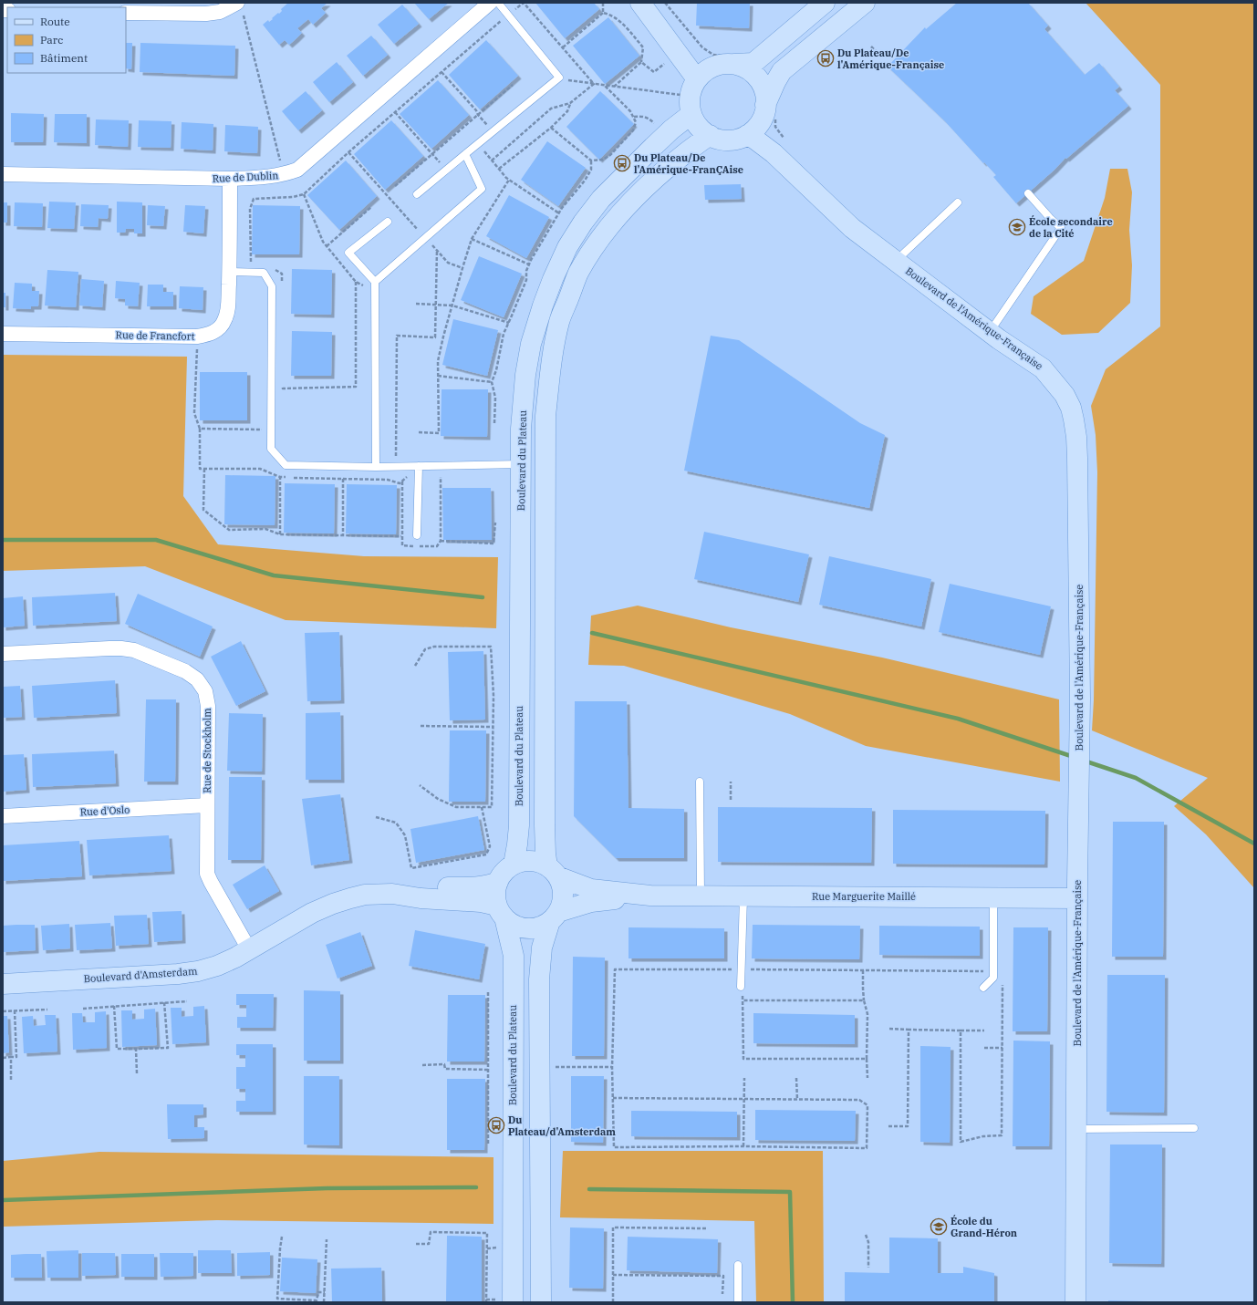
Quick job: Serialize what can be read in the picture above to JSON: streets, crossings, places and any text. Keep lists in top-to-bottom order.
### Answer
{
  "streets": {
    "main road": [
      "Boulevard de l'Amérique-Française",
      "Boulevard du Plateau",
      "Rue Marguerite Maillé",
      "Boulevard d'Amsterdam"
    ],
    "street": [
      "Rue de Dublin",
      "Rue de Francfort",
      "Rue de Stockholm",
      "Rue d'Oslo"
    ]
  },
  "crossings": [
    ["Rue de Dublin", "Rue de Francfort"],
    ["Boulevard de l'Amérique-Française", "Boulevard du Plateau"],
    ["Boulevard de l'Amérique-Française", "Rue Marguerite Maillé"],
    ["Boulevard du Plateau", "Rue Marguerite Maillé"],
    ["Boulevard du Plateau", "Boulevard d'Amsterdam"],
    ["Rue de Stockholm", "Rue d'Oslo"],
    ["Rue de Stockholm", "Boulevard d'Amsterdam"],
    ["Rue Marguerite Maillé", "Boulevard d'Amsterdam"]
  ],
  "places": {
    "bus stop": ["Du Plateau/De l'Amérique-Française", "Du Plateau/De l'Amérique-FranÇAise", "Du Plateau/d'Amsterdam"],
    "school or university": ["École secondaire de la Cité", "École du Grand-Héron"]
  },
  "legend": ["Route", "Parc", "Bâtiment"]
}
